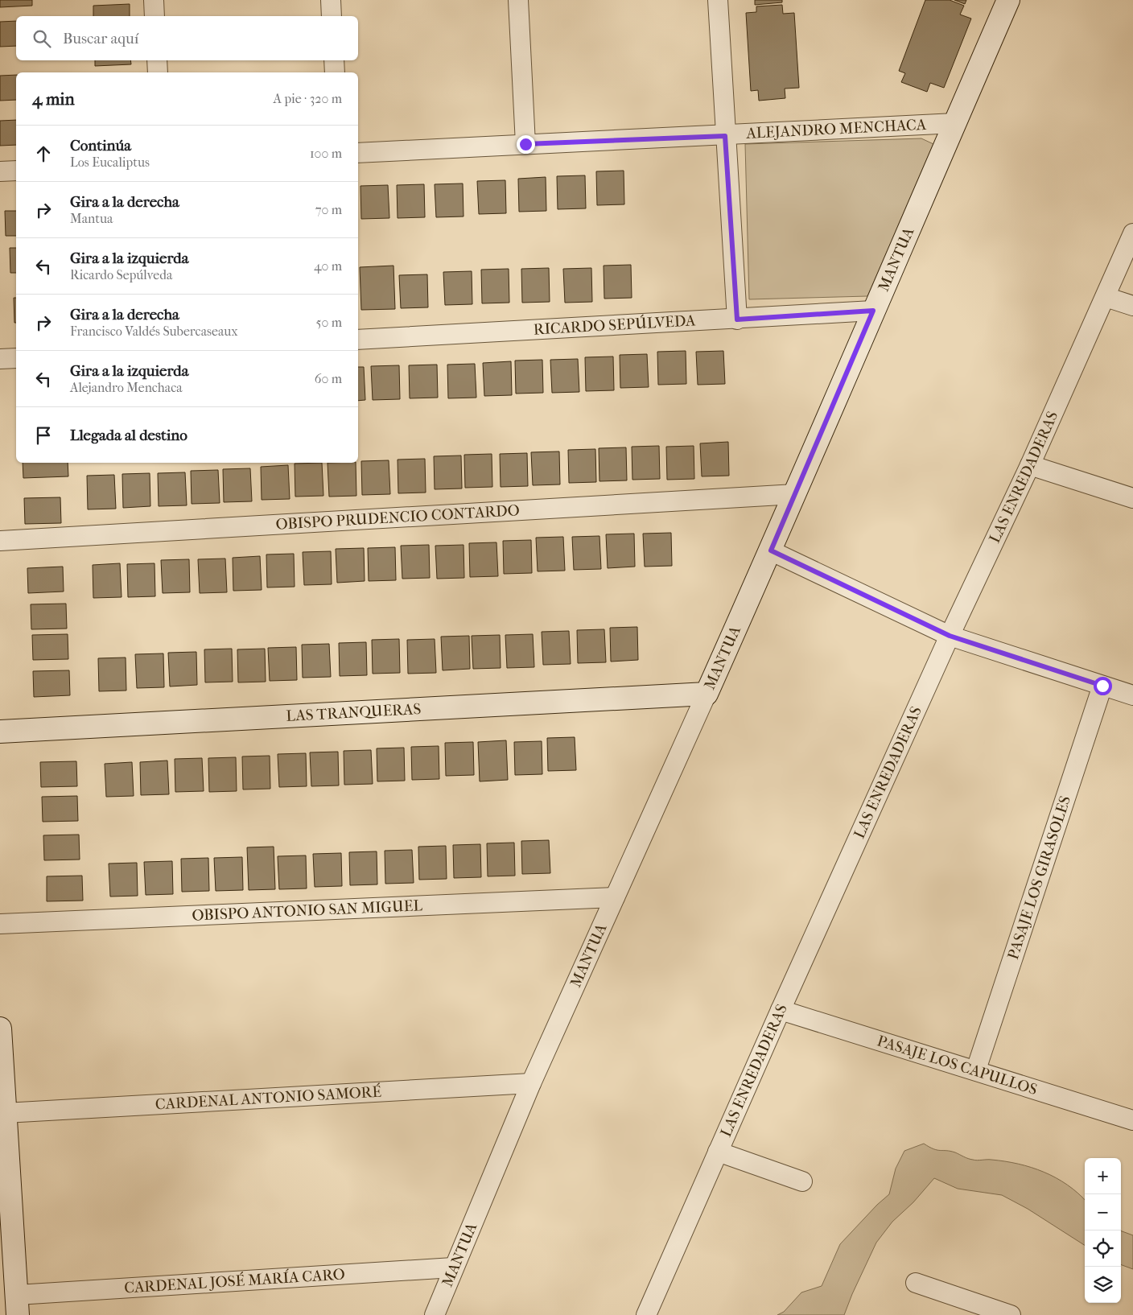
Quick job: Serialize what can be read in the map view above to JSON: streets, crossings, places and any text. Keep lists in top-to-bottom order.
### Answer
{
  "streets": {
    "street": [
      "ALEJANDRO MENCHACA",
      "MANTUA",
      "RICARDO SEPÚLVEDA",
      "LAS ENREDADERAS",
      "OBISPO PRUDENCIO CONTARDO",
      "LAS TRANQUERAS",
      "PASAJE LOS GIRASOLES",
      "OBISPO ANTONIO SAN MIGUEL",
      "PASAJE LOS CAPULLOS",
      "CARDENAL ANTONIO SAMORÉ",
      "CARDENAL JOSÉ MARÍA CARO"
    ]
  },
  "crossings": [
    ["ALEJANDRO MENCHACA", "MANTUA"],
    ["MANTUA", "RICARDO SEPÚLVEDA"],
    ["MANTUA", "OBISPO PRUDENCIO CONTARDO"],
    ["MANTUA", "LAS TRANQUERAS"],
    ["MANTUA", "OBISPO ANTONIO SAN MIGUEL"],
    ["MANTUA", "CARDENAL ANTONIO SAMORÉ"],
    ["MANTUA", "CARDENAL JOSÉ MARÍA CARO"],
    ["LAS ENREDADERAS", "PASAJE LOS CAPULLOS"],
    ["PASAJE LOS GIRASOLES", "PASAJE LOS CAPULLOS"]
  ],
  "page": {
    "search": "Buscar aquí",
    "heading": ["4 min", "A pie · 320 m"],
    "list": [
      ["Continúa", "Los Eucaliptus", "100 m"],
      ["Gira a la derecha", "Mantua", "70 m"],
      ["Gira a la izquierda", "Ricardo Sepúlveda", "40 m"],
      ["Gira a la derecha", "Francisco Valdés Subercaseaux", "50 m"],
      ["Gira a la izquierda", "Alejandro Menchaca", "60 m"],
      "Llegada al destino"
    ],
    "map_buttons": ["+", "−"]
  }
}
